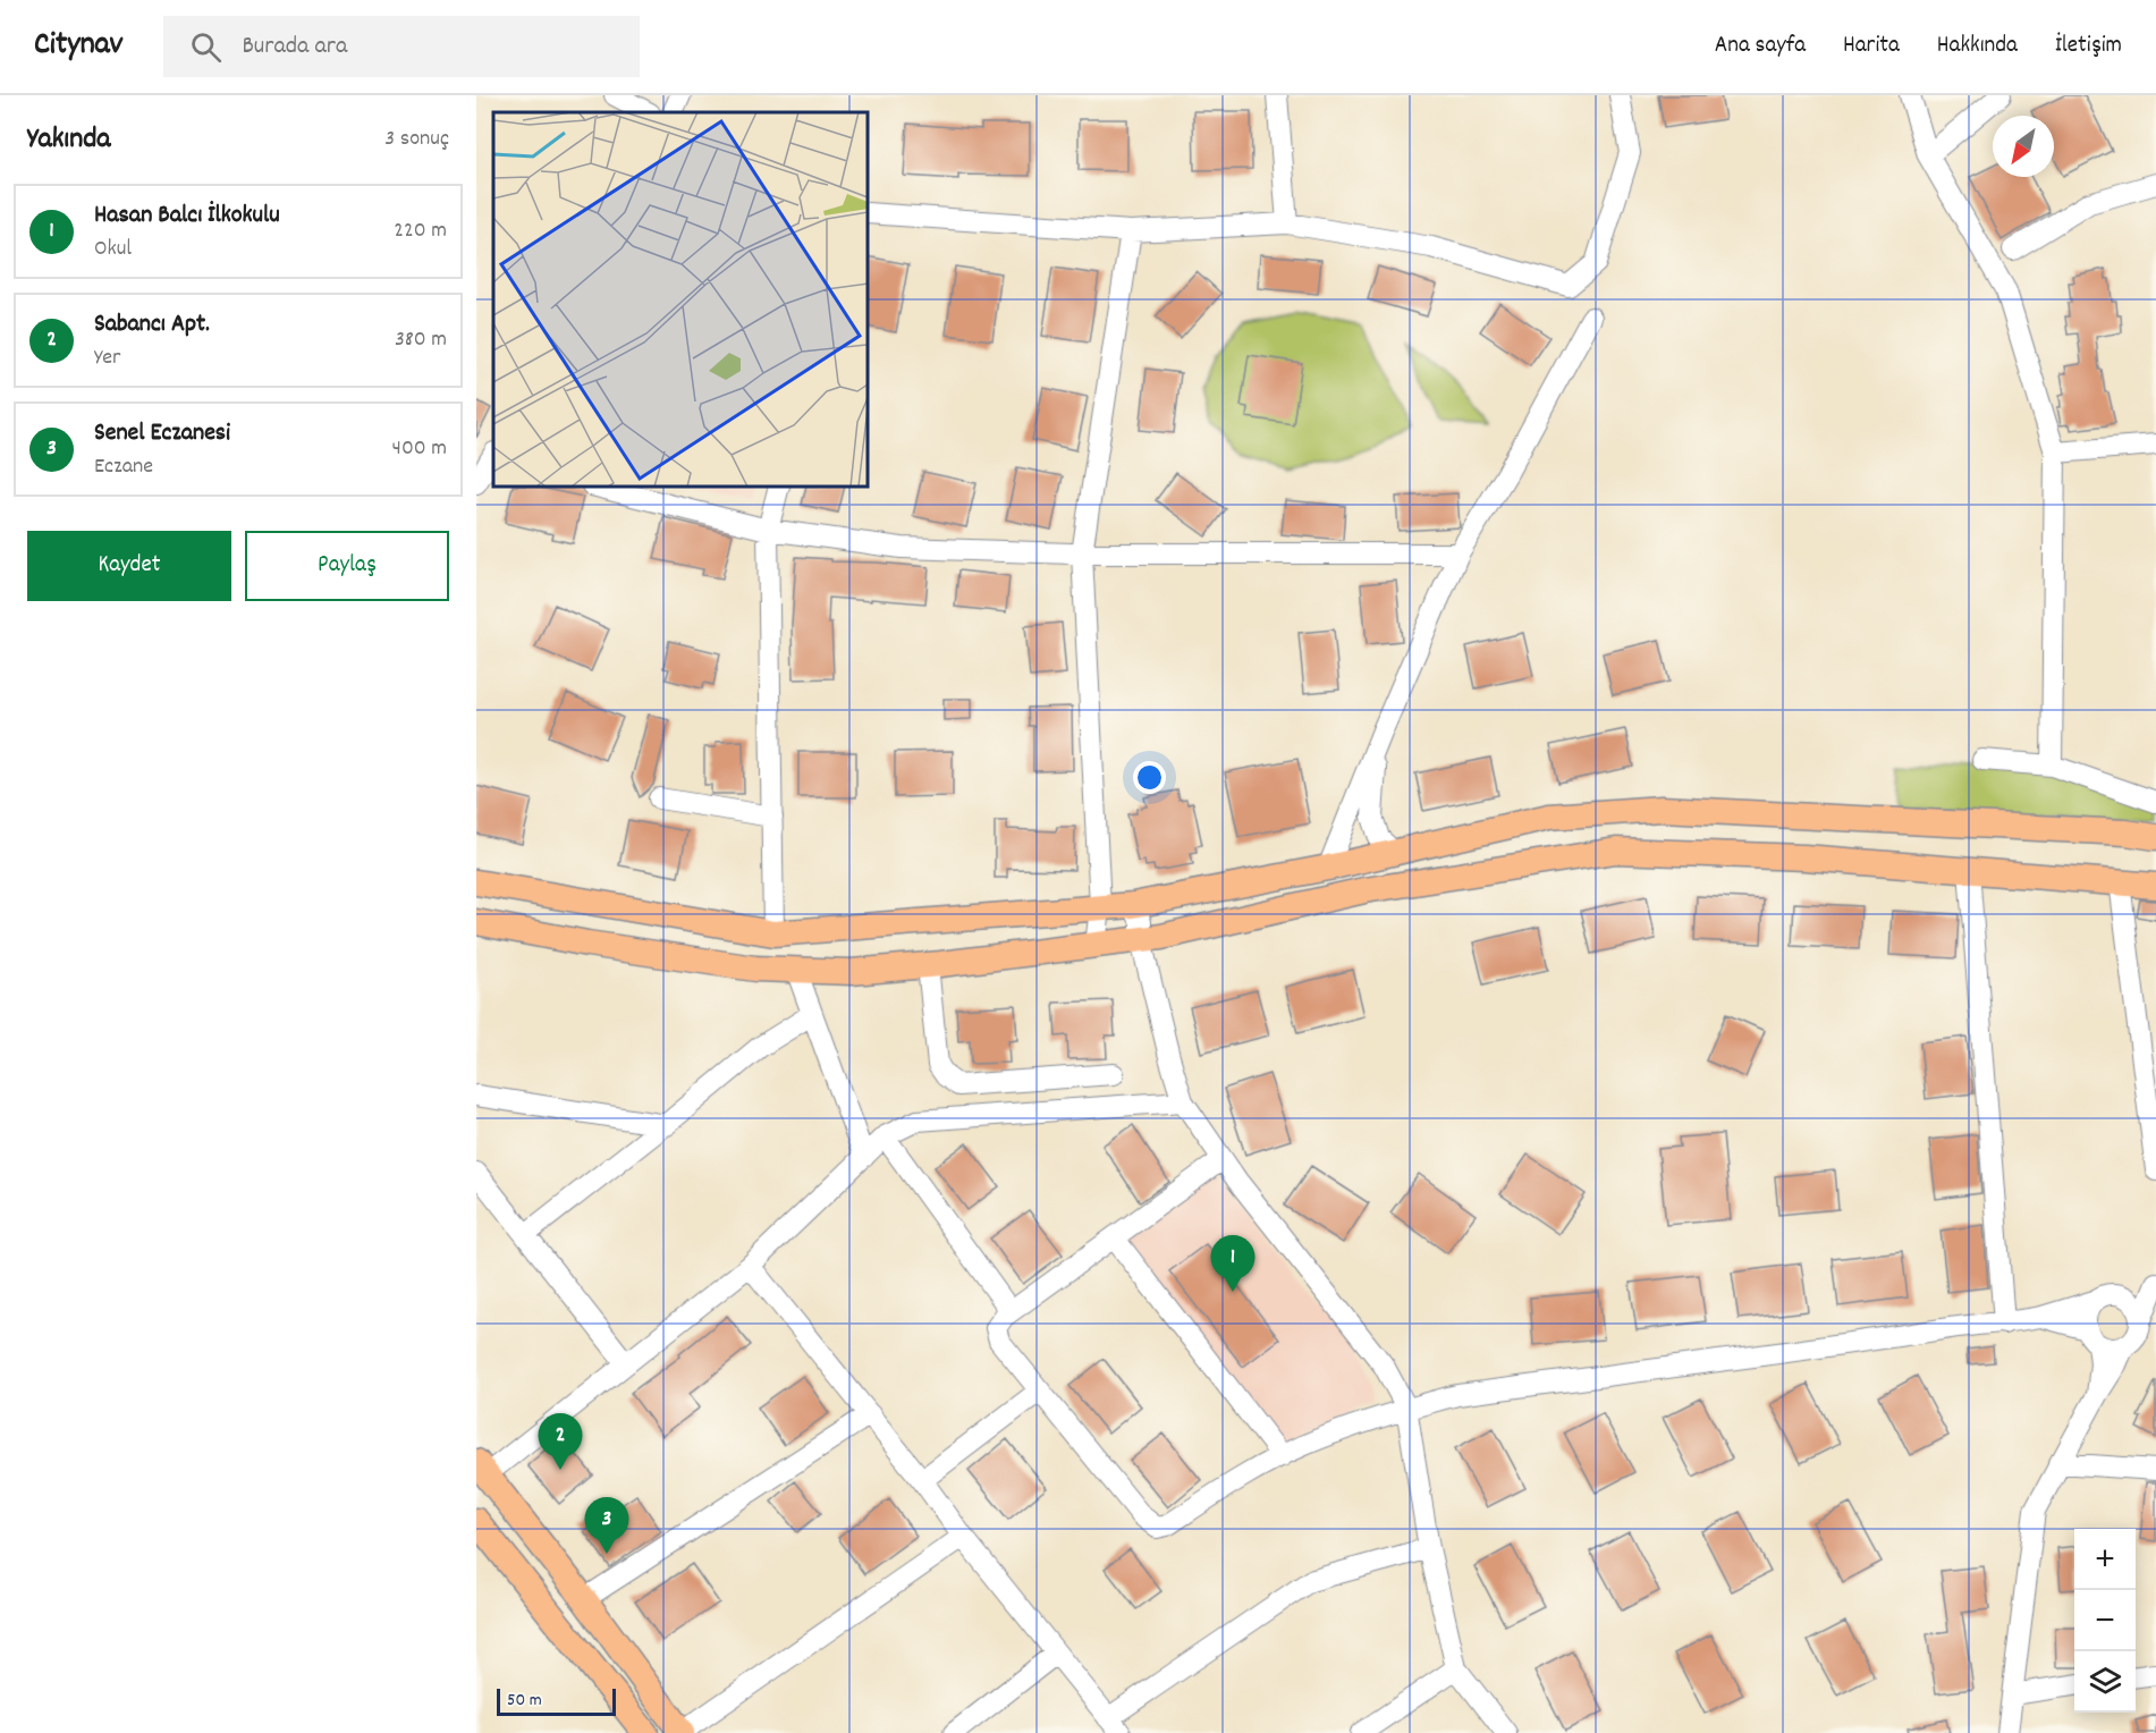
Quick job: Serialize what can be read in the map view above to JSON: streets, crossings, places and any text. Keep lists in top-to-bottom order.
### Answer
{
  "scale_bar": "50 m",
  "north": "bottom left",
  "page": {
    "header": "Citynav",
    "search": "Burada ara",
    "nav": [
      "Ana sayfa",
      "Harita",
      "Hakkında",
      "İletişim"
    ],
    "heading": ["Yakında", "3 sonuç"],
    "list": [
      {
        "mark": "1",
        "name": "Hasan Balcı İlkokulu",
        "note": "Okul",
        "value": "220 m"
      },
      {
        "mark": "2",
        "name": "Sabancı Apt.",
        "note": "Yer",
        "value": "380 m"
      },
      {
        "mark": "3",
        "name": "Senel Eczanesi",
        "note": "Eczane",
        "value": "400 m"
      }
    ],
    "buttons": ["Kaydet", "Paylaş"],
    "pins": ["1", "2", "3"],
    "map_buttons": ["+", "−"],
    "scale": "50 m"
  }
}
